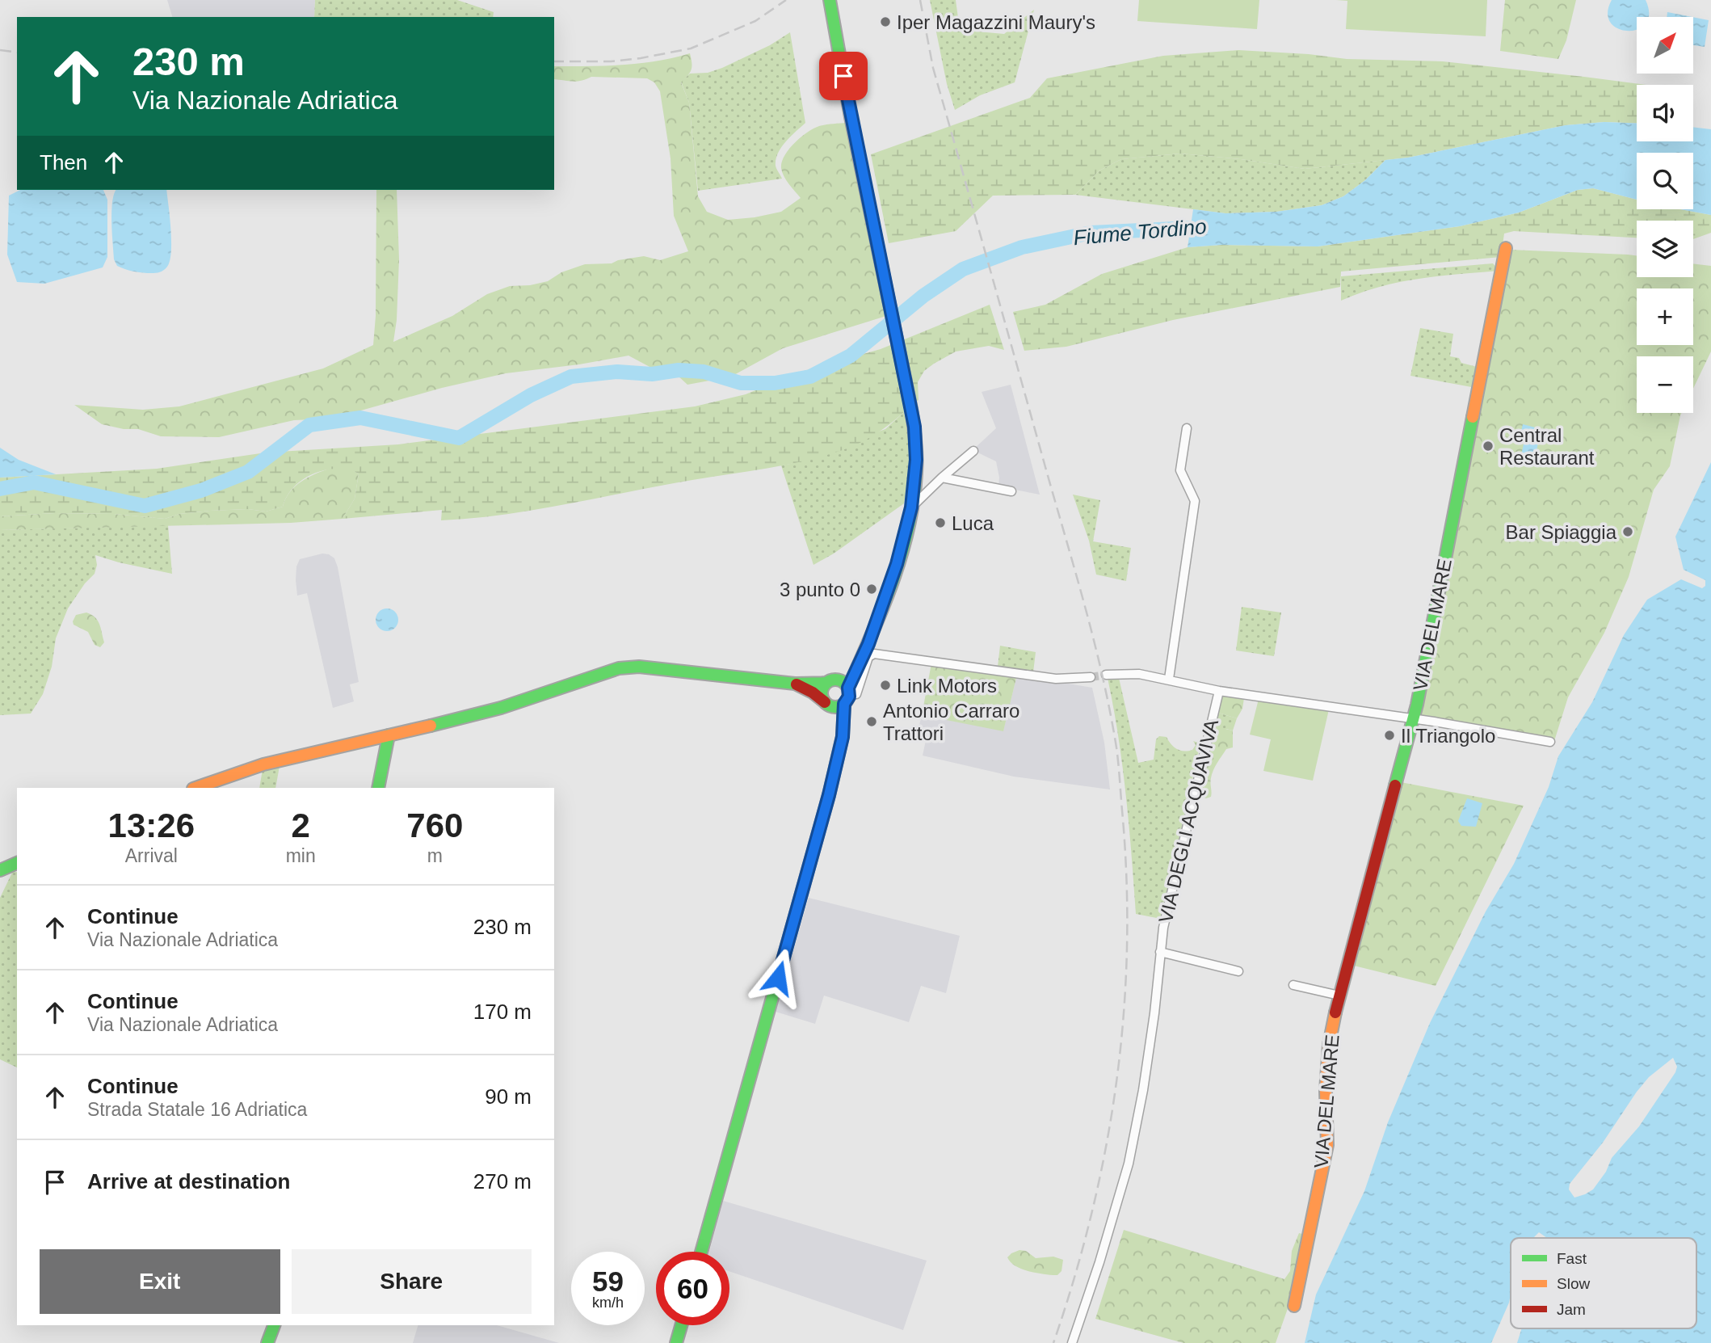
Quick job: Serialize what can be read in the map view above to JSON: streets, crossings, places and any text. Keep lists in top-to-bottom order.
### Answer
{
  "streets": {
    "main road": ["VIA DEL MARE"],
    "street": ["VIA DEGLI ACQUAVIVA"]
  },
  "water": ["Fiume Tordino"],
  "places": [
    "Iper Magazzini Maury's",
    "Central Restaurant",
    "Luca",
    "Bar Spiaggia",
    "3 punto 0",
    "Link Motors",
    "Antonio Carraro Trattori",
    "Il Triangolo"
  ],
  "legend": ["Fast", "Slow", "Jam"],
  "north": "top right",
  "page": {
    "map_buttons": ["+", "−"],
    "turn": ["230 m", "Via Nazionale Adriatica"],
    "then": "Then",
    "eta": [
      "13:26",
      "Arrival",
      "2",
      "min",
      "760",
      "m"
    ],
    "list": [
      {
        "name": "Continue",
        "note": "Via Nazionale Adriatica",
        "value": "230 m"
      },
      {
        "name": "Continue",
        "note": "Via Nazionale Adriatica",
        "value": "170 m"
      },
      {
        "name": "Continue",
        "note": "Strada Statale 16 Adriatica",
        "value": "90 m"
      },
      {
        "name": "Arrive at destination",
        "value": "270 m"
      }
    ],
    "buttons": ["Exit", "Share"],
    "speed": "59 km/h",
    "limit": "60"
  }
}
